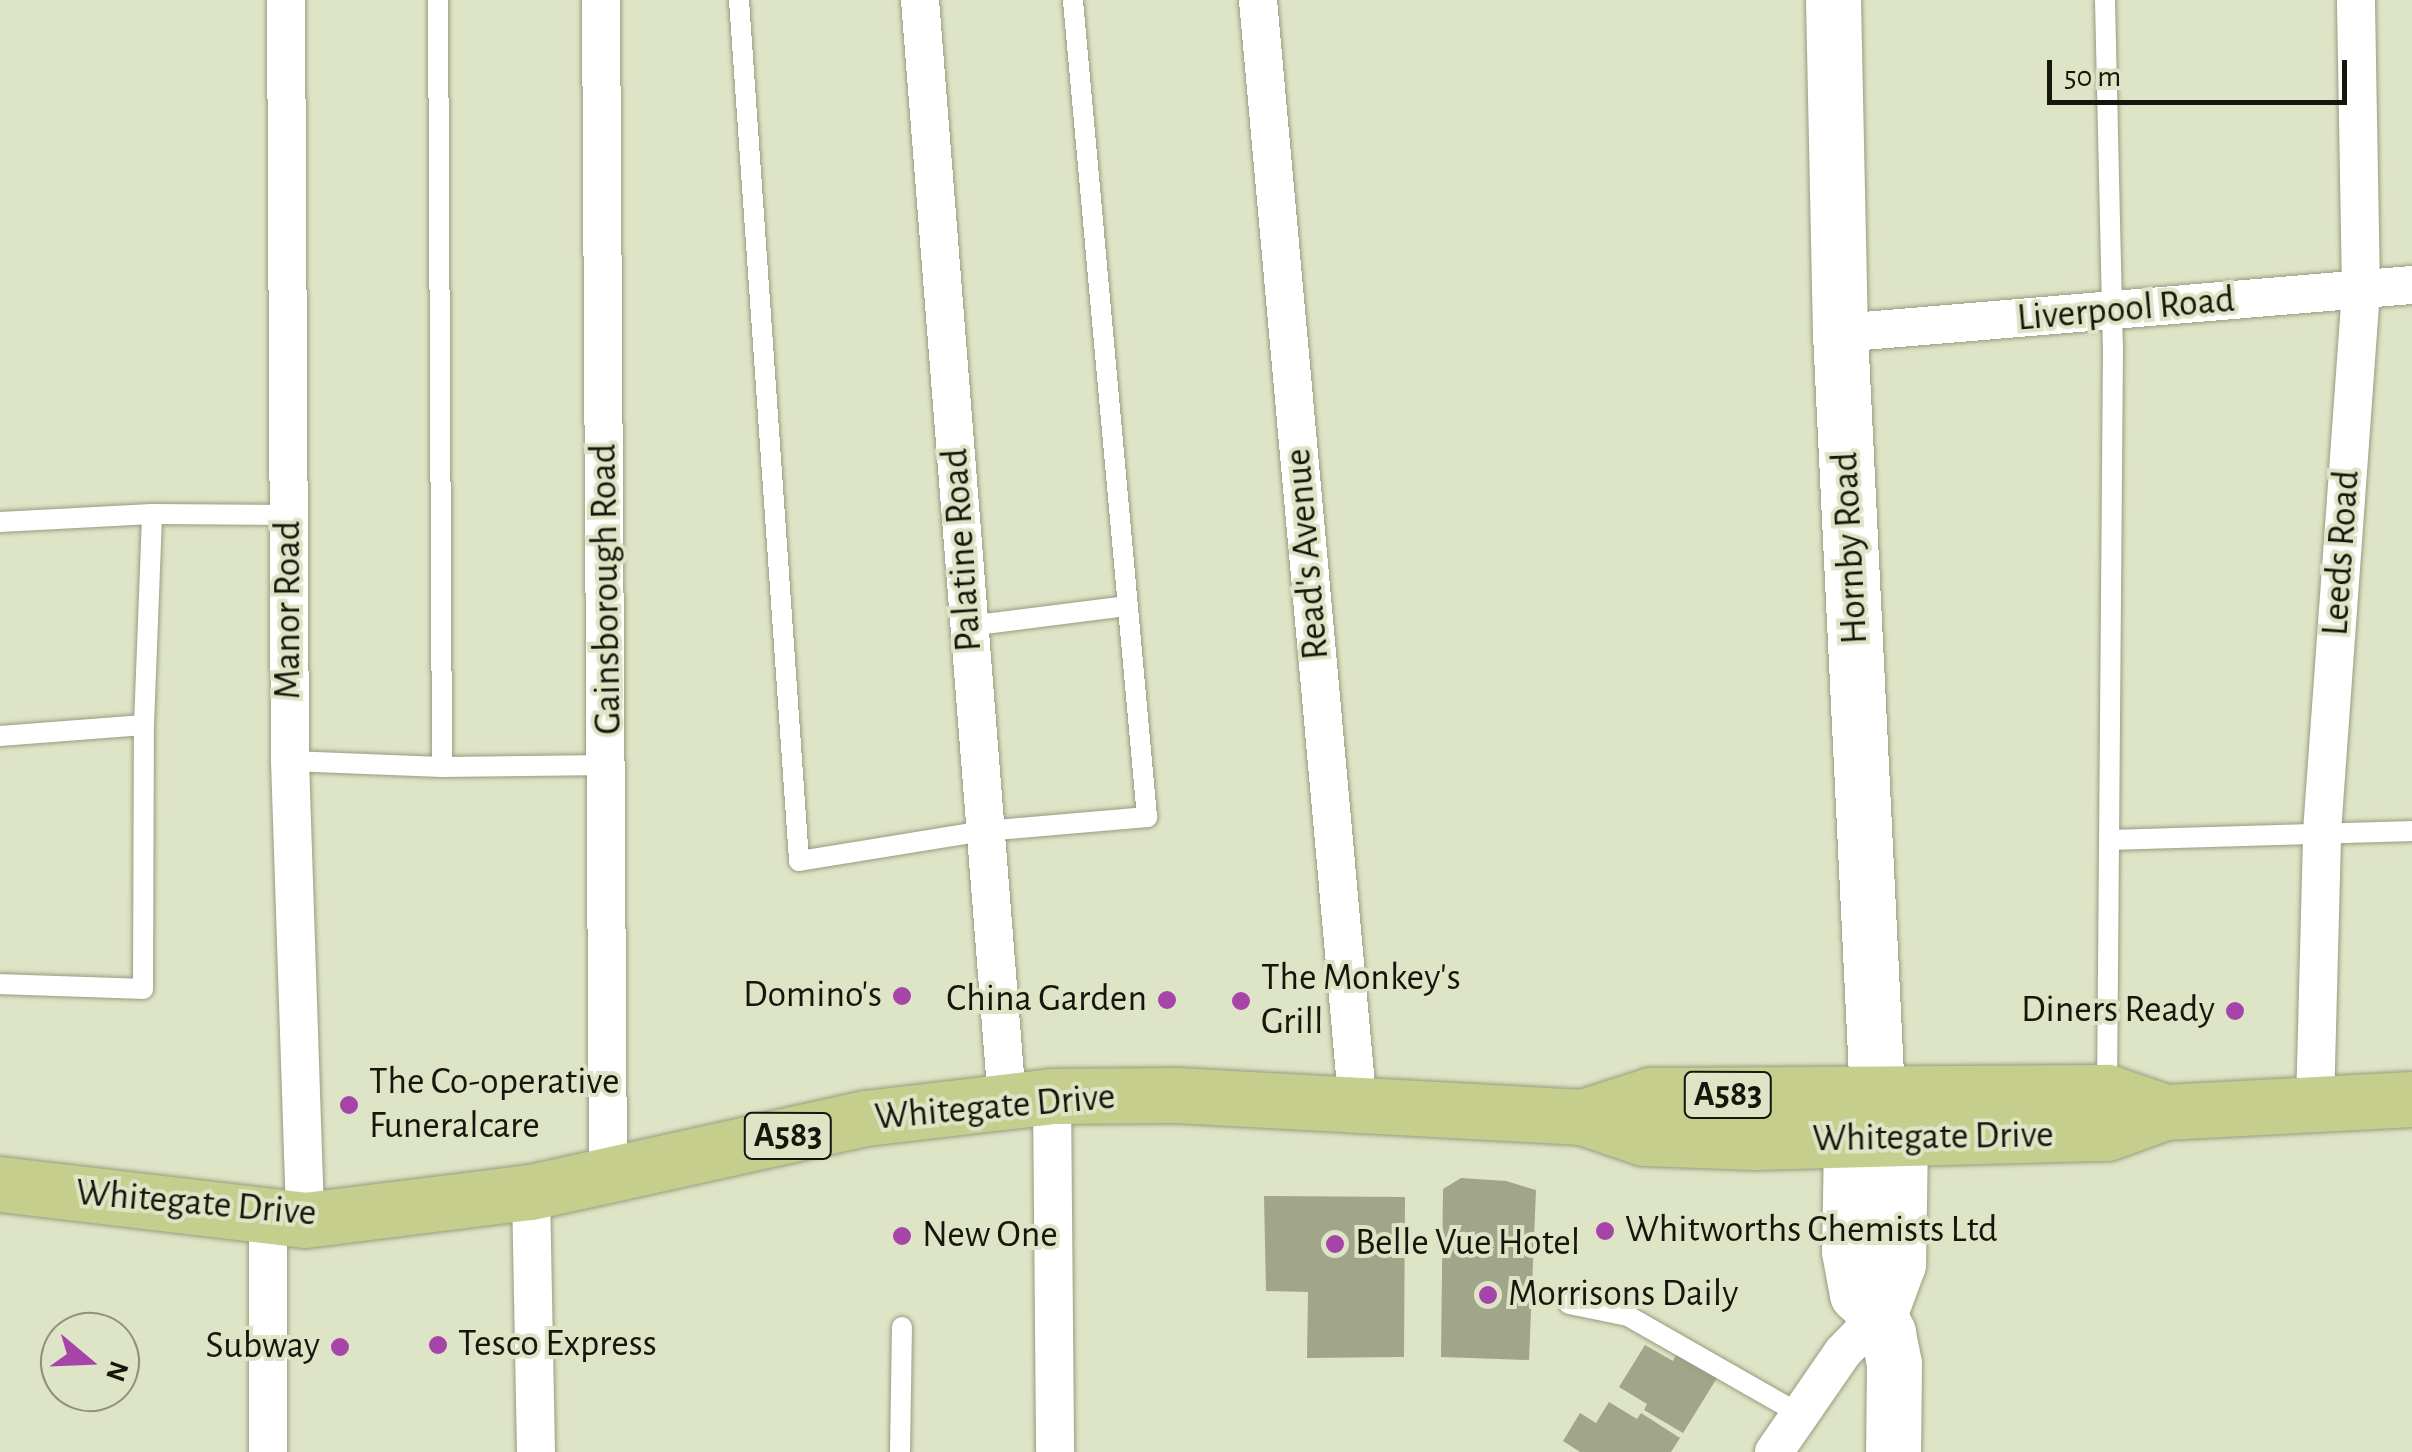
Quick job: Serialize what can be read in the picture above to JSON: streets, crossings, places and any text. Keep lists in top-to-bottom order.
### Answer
{
  "streets": {
    "main road": ["Hornby Road", "A583", "Whitegate Drive"],
    "street": [
      "Liverpool Road",
      "Palatine Road",
      "Leeds Road",
      "Read's Avenue",
      "Gainsborough Road",
      "Manor Road"
    ]
  },
  "crossings": [
    ["Liverpool Road", "Hornby Road"],
    ["Liverpool Road", "Leeds Road"],
    ["Hornby Road", "Whitegate Drive"],
    ["Palatine Road", "Whitegate Drive"],
    ["Leeds Road", "Whitegate Drive"],
    ["Read's Avenue", "Whitegate Drive"],
    ["Gainsborough Road", "Whitegate Drive"],
    ["Manor Road", "Whitegate Drive"]
  ],
  "places": [
    "Domino's",
    "China Garden",
    "The Monkey's Grill",
    "Diners Ready",
    "The Co-operative Funeralcare",
    "Whitworths Chemists Ltd",
    "New One",
    "Belle Vue Hotel",
    "Morrisons Daily",
    "Tesco Express",
    "Subway"
  ],
  "scale_bar": "50 m",
  "north": "right"
}
